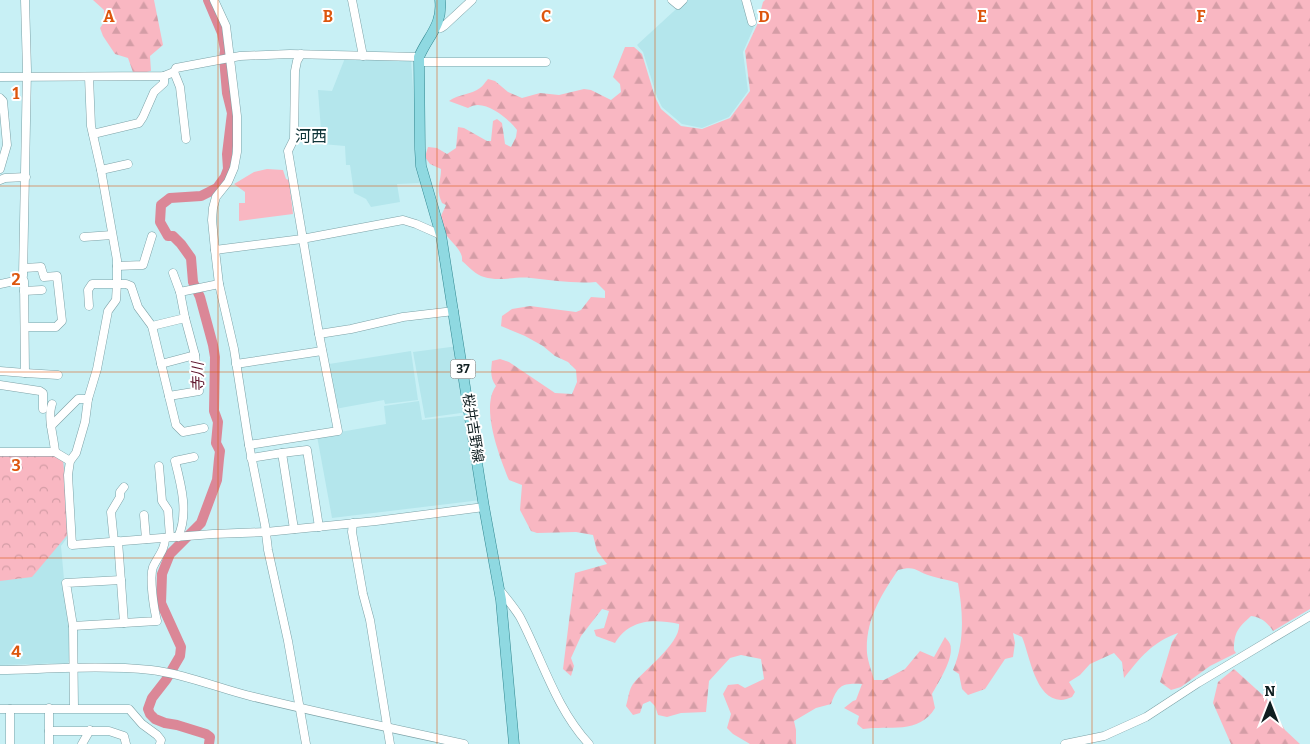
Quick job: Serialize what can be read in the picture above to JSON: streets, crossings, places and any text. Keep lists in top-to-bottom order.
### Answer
{
  "streets": {
    "main road": ["37", "桜井吉野線"]
  },
  "districts": ["河西"],
  "water": ["寺川"],
  "north": "top",
  "grid": {
    "columns": [
      "A",
      "B",
      "C",
      "D",
      "E",
      "F"
    ],
    "rows": [
      "1",
      "2",
      "3",
      "4"
    ]
  }
}
